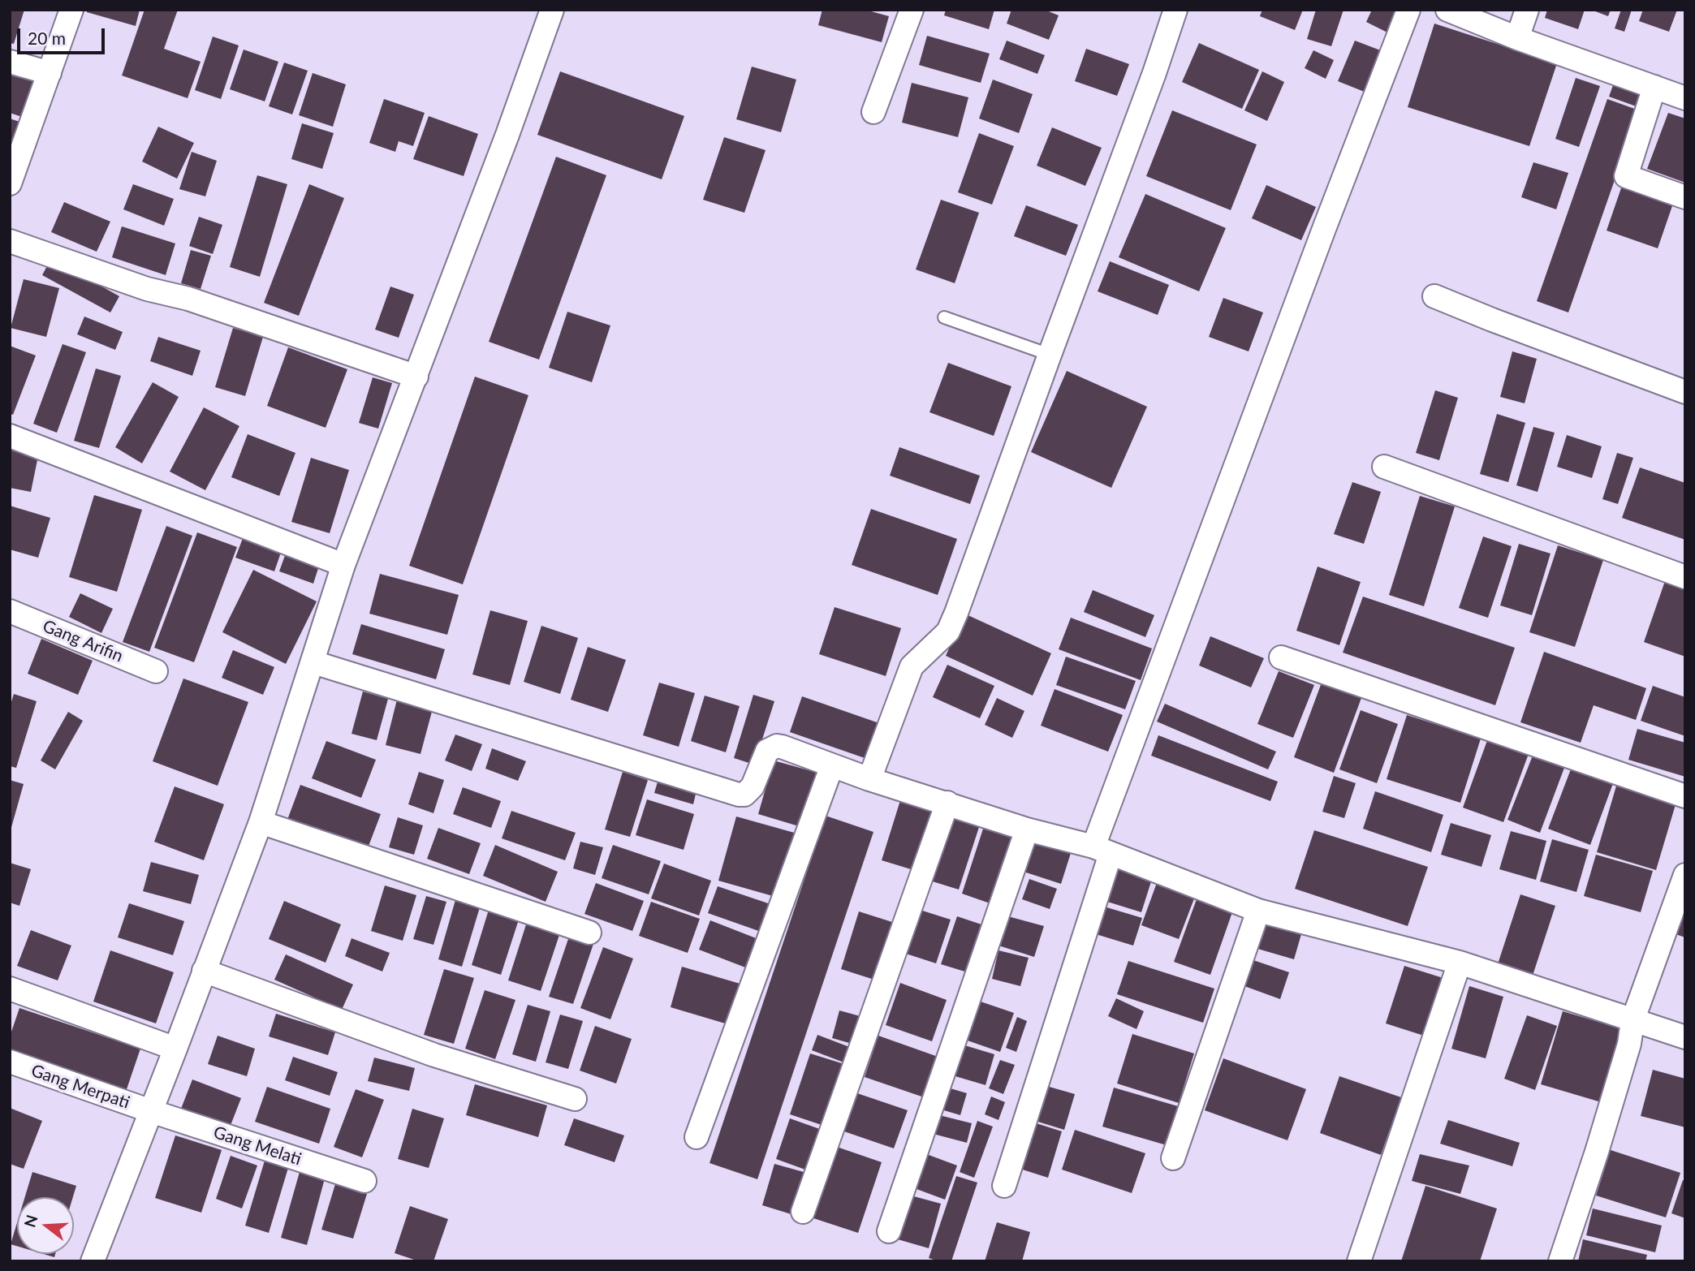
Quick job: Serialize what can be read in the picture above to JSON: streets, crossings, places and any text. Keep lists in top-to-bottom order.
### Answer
{
  "streets": {
    "street": ["Gang Arifin", "Gang Merpati", "Gang Melati"]
  },
  "crossings": [
    ["Gang Merpati", "Gang Melati"]
  ],
  "scale_bar": "20 m",
  "north": "left"
}
